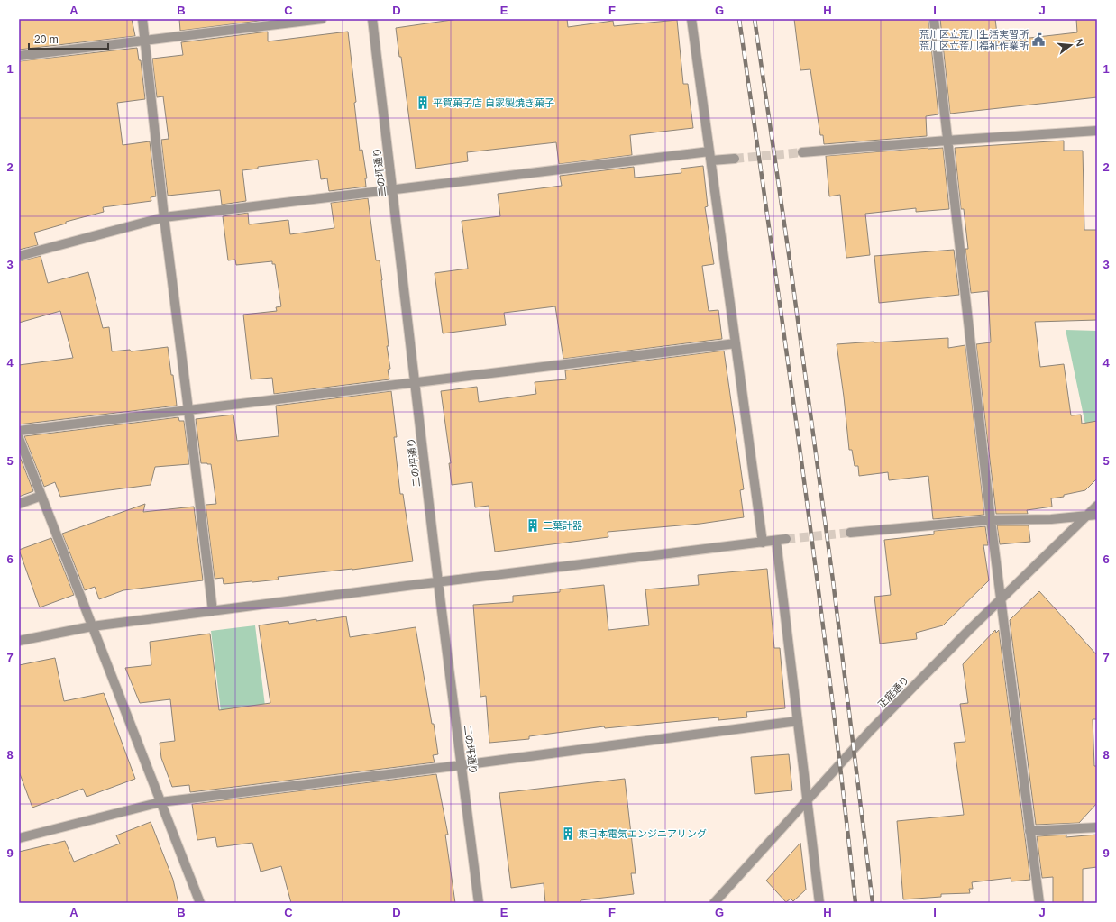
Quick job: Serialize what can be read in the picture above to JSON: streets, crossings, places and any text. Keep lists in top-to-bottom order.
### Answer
{
  "streets": {
    "street": ["二の坪通り", "正庭通り"]
  },
  "places": {
    "public building": ["荒川区立荒川生活実習所 荒川区立荒川福祉作業所"],
    "building": ["平賀菓子店 自家製焼き菓子", "二葉計器", "東日本電気エンジニアリング"]
  },
  "scale_bar": "20 m",
  "north": "right",
  "grid": {
    "columns": [
      "A",
      "B",
      "C",
      "D",
      "E",
      "F",
      "G",
      "H",
      "I",
      "J"
    ],
    "rows": [
      "1",
      "2",
      "3",
      "4",
      "5",
      "6",
      "7",
      "8",
      "9"
    ]
  }
}
